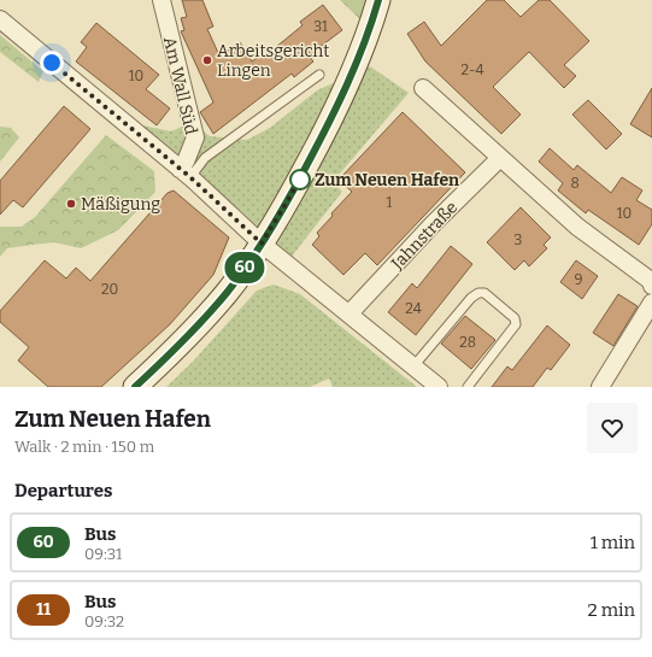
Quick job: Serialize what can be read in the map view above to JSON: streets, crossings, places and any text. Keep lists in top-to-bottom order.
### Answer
{
  "streets": {
    "street": ["Am Wall Süd", "Jahnstraße"]
  },
  "places": ["Arbeitsgericht Lingen", "Zum Neuen Hafen", "Mäßigung"],
  "lines": ["bus line 60"],
  "house_numbers": [
    "31",
    "2-4",
    "10",
    "8",
    "1",
    "10",
    "3",
    "9",
    "20",
    "24",
    "28"
  ],
  "page": {
    "on_map": "60",
    "heading": [
      ["Zum Neuen Hafen", "Walk · 2 min · 150 m"],
      "Departures"
    ],
    "list": [
      {
        "mark": "60",
        "name": "Bus",
        "note": "09:31",
        "value": "1 min"
      },
      {
        "mark": "11",
        "name": "Bus",
        "note": "09:32",
        "value": "2 min"
      }
    ]
  }
}
